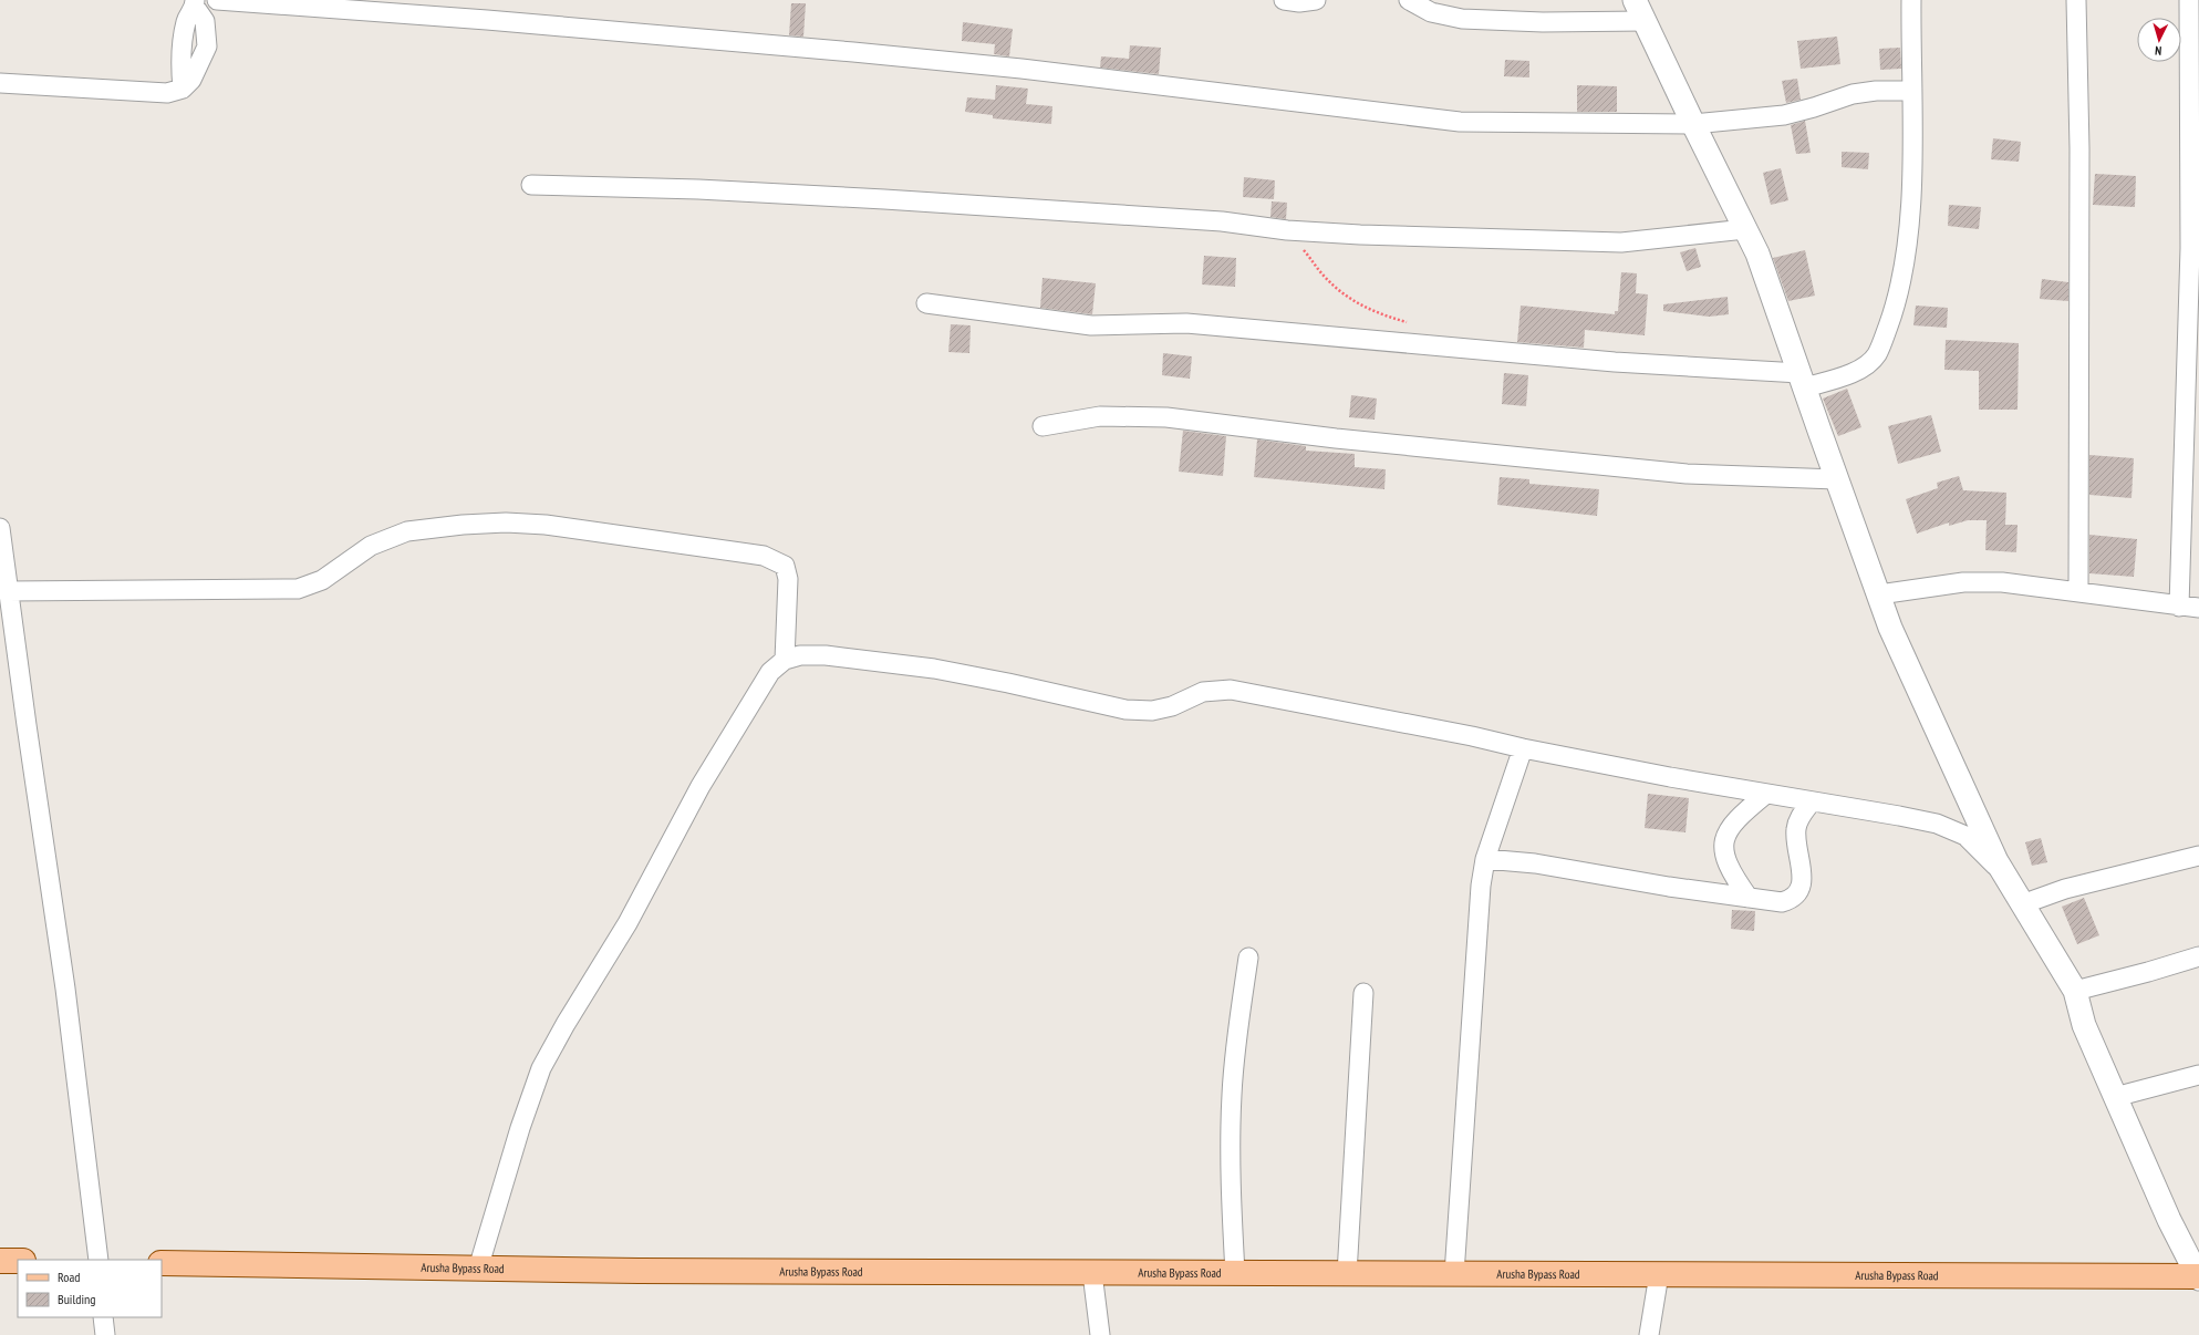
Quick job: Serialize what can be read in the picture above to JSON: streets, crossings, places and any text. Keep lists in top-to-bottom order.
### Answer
{
  "streets": {
    "main road": ["Arusha Bypass Road"]
  },
  "legend": ["Road", "Building"],
  "north": "bottom"
}
